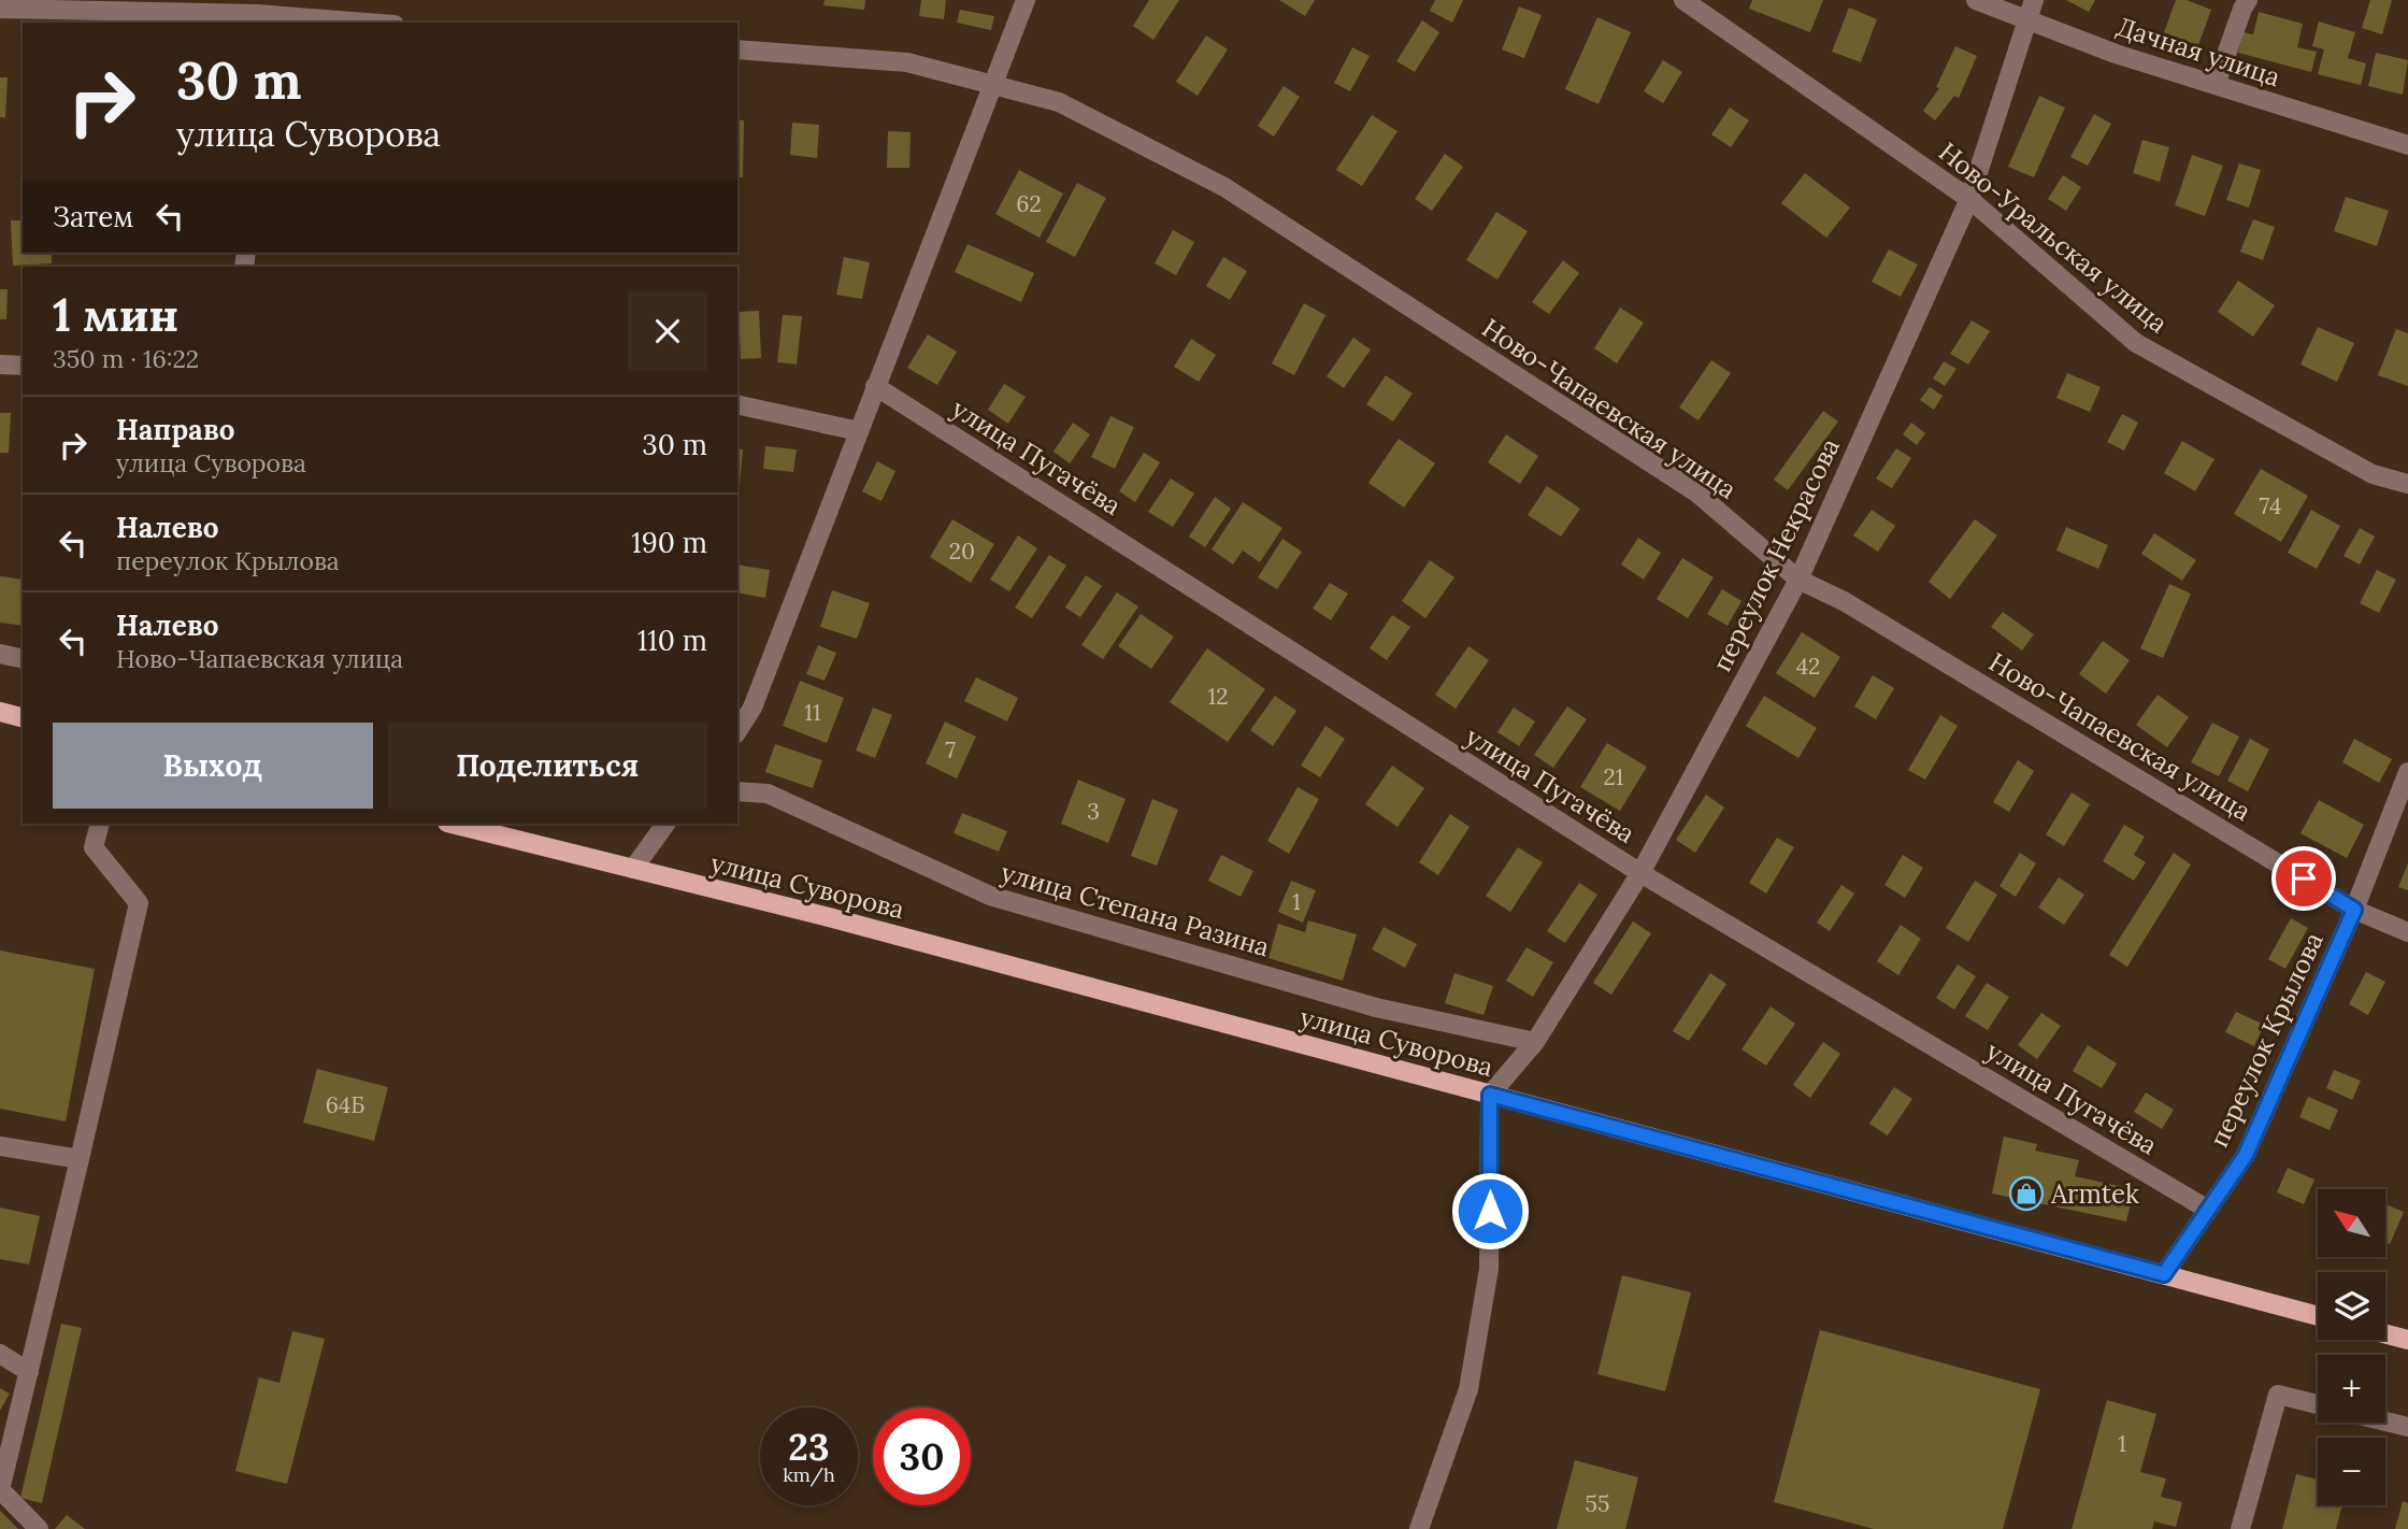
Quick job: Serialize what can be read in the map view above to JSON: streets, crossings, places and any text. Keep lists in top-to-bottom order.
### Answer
{
  "streets": {
    "main road": ["улица Суворова"],
    "street": [
      "Дачная улица",
      "Ново-Уральская улица",
      "Ново-Чапаевская улица",
      "улица Пугачёва",
      "переулок Некрасова",
      "улица Степана Разина",
      "переулок Крылова"
    ]
  },
  "crossings": [
    ["Дачная улица", "переулок Некрасова"],
    ["Ново-Уральская улица", "переулок Некрасова"],
    ["Ново-Чапаевская улица", "переулок Некрасова"],
    ["Ново-Чапаевская улица", "переулок Крылова"],
    ["улица Пугачёва", "переулок Некрасова"],
    ["улица Пугачёва", "переулок Крылова"],
    ["переулок Некрасова", "улица Суворова"],
    ["переулок Некрасова", "улица Степана Разина"],
    ["улица Суворова", "переулок Крылова"]
  ],
  "places": {
    "shop": ["Armtek"]
  },
  "house_numbers": [
    "62",
    "74",
    "20",
    "42",
    "12",
    "11",
    "7",
    "21",
    "3",
    "1",
    "64Б",
    "1",
    "55"
  ],
  "north": "top left",
  "page": {
    "turn": ["30 m", "улица Суворова"],
    "then": "Затем",
    "heading": ["1 мин", "350 m · 16:22"],
    "list": [
      {
        "name": "Направо",
        "note": "улица Суворова",
        "value": "30 m"
      },
      {
        "name": "Налево",
        "note": "переулок Крылова",
        "value": "190 m"
      },
      {
        "name": "Налево",
        "note": "Ново-Чапаевская улица",
        "value": "110 m"
      }
    ],
    "buttons": ["Выход", "Поделиться"],
    "map_buttons": ["+", "−"],
    "speed": "23 km/h",
    "limit": "30"
  }
}
